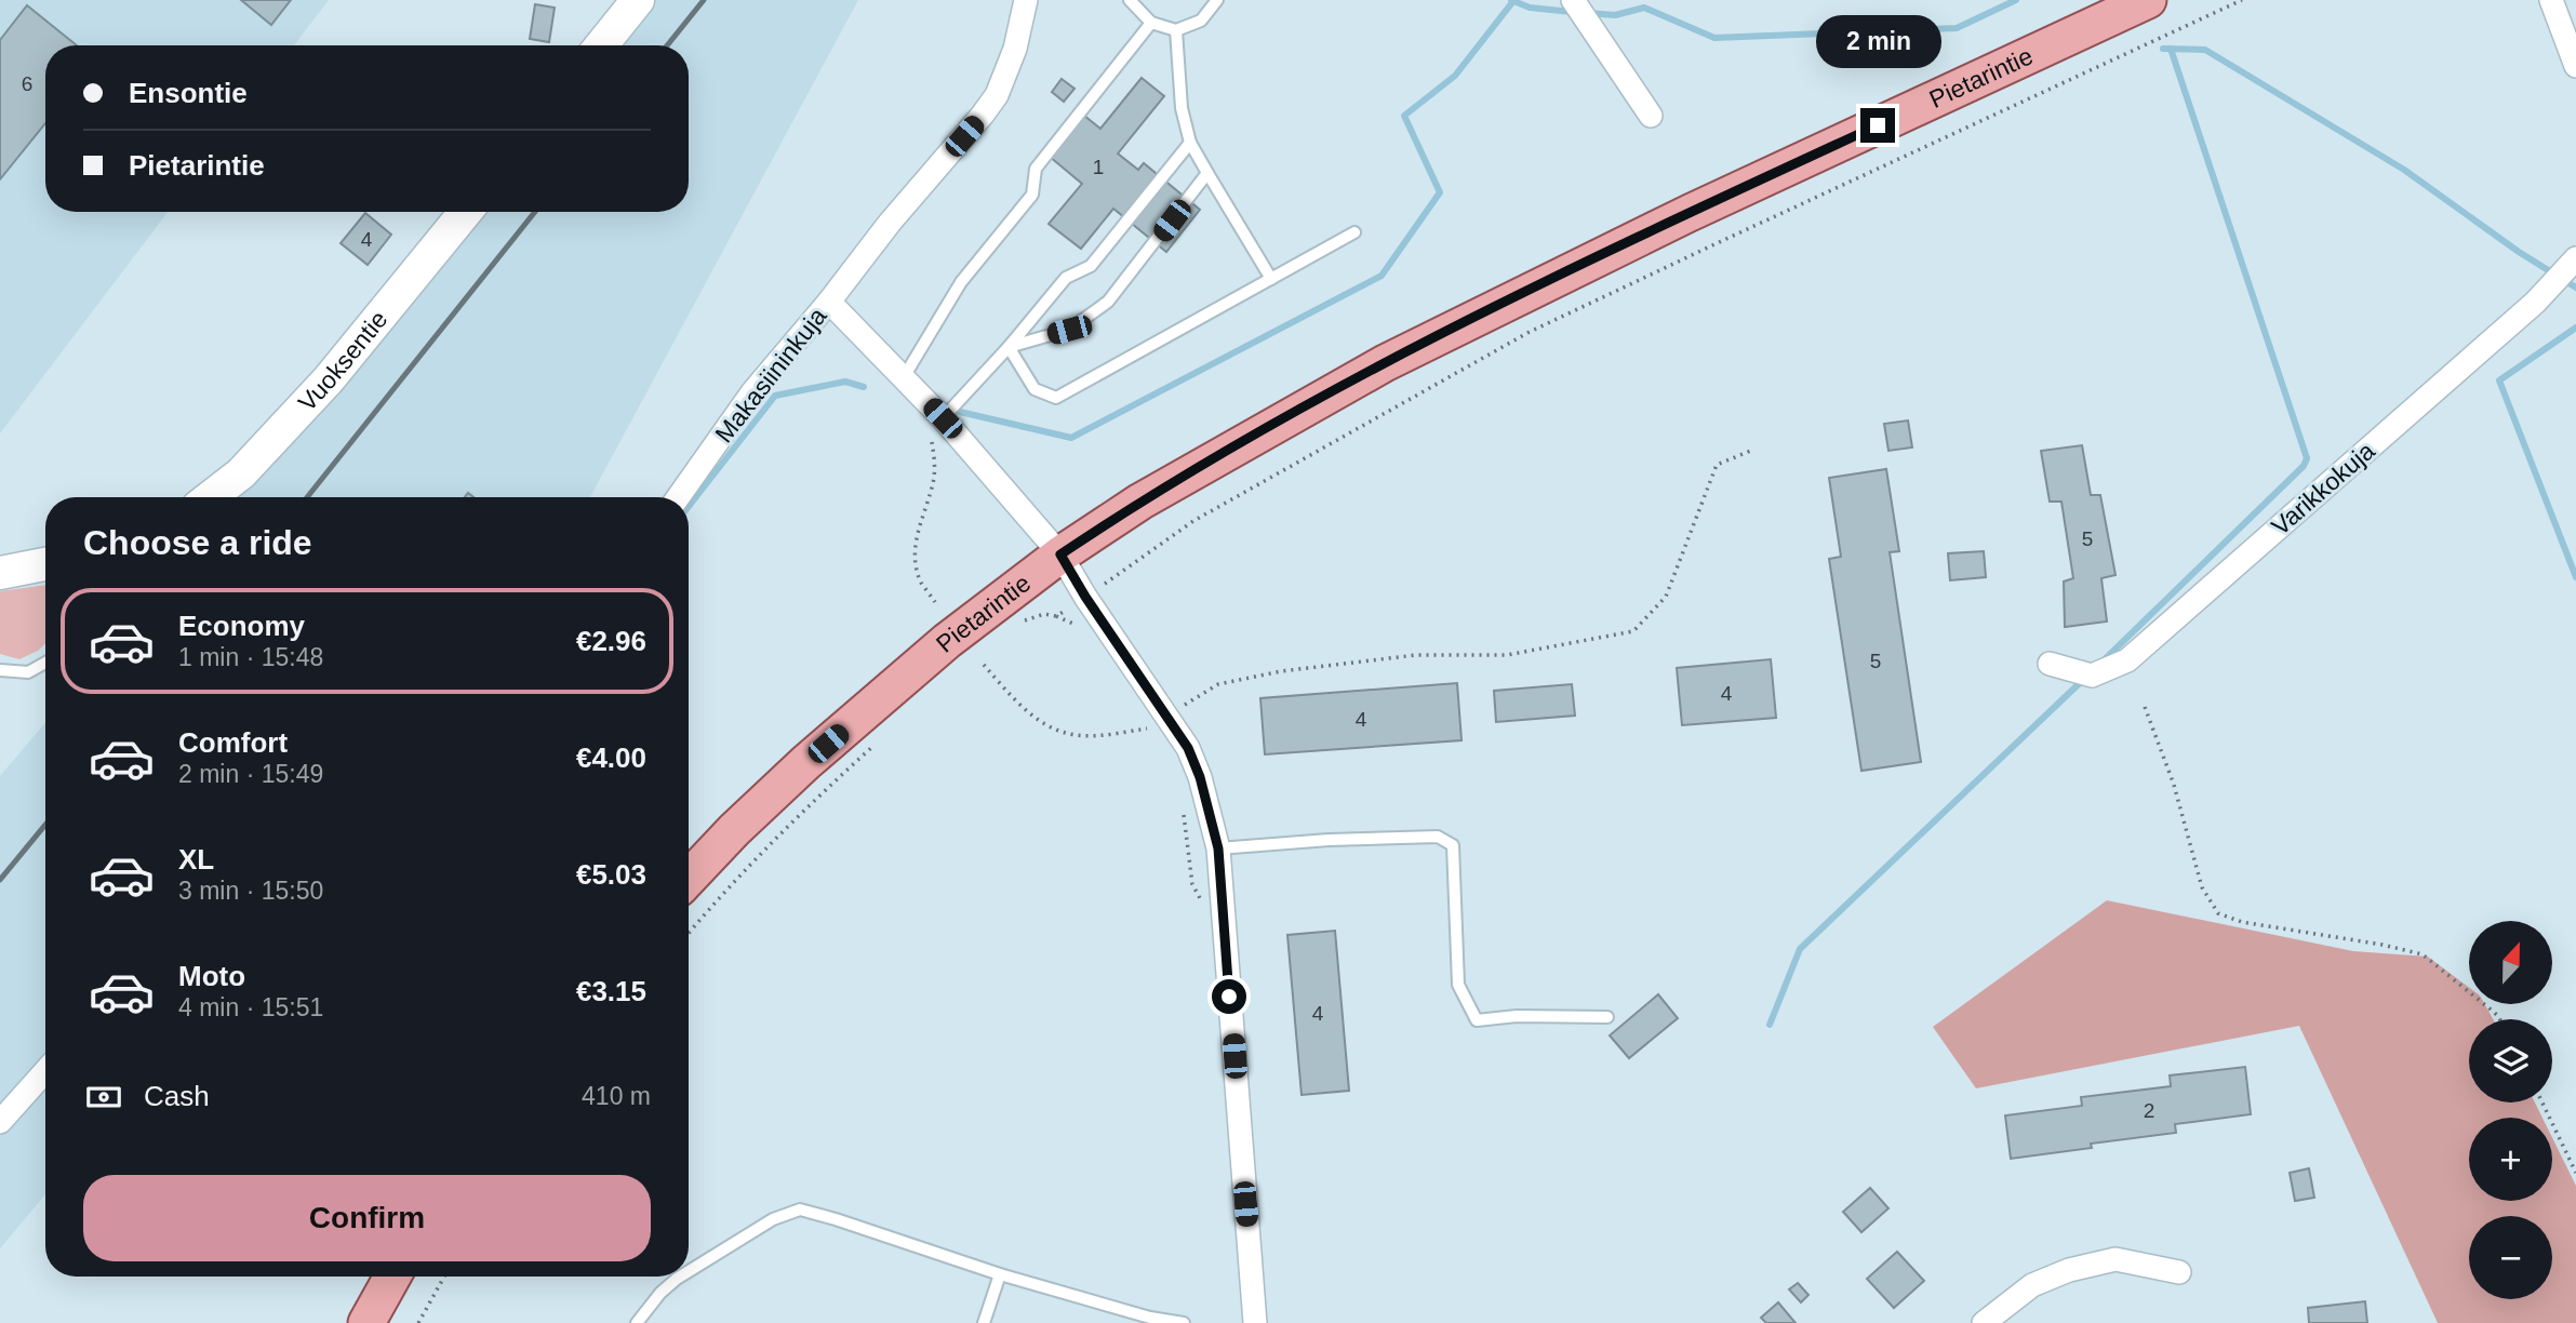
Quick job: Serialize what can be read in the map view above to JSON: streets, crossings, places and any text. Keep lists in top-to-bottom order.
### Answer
{
  "streets": {
    "main road": ["Pietarintie"],
    "street": ["Vuoksentie", "Makasiininkuja", "Varikkokuja"]
  },
  "crossings": [
    ["Pietarintie", "Makasiininkuja"]
  ],
  "house_numbers": [
    "6",
    "1",
    "4",
    "5",
    "5",
    "4",
    "4",
    "4",
    "2"
  ],
  "north": "top",
  "page": {
    "bubble": "2 min",
    "banner": ["Ensontie", "Pietarintie"],
    "heading": "Choose a ride",
    "list": [
      {
        "name": "Economy",
        "note": "1 min · 15:48",
        "value": "€2.96"
      },
      {
        "name": "Comfort",
        "note": "2 min · 15:49",
        "value": "€4.00"
      },
      {
        "name": "XL",
        "note": "3 min · 15:50",
        "value": "€5.03"
      },
      {
        "name": "Moto",
        "note": "4 min · 15:51",
        "value": "€3.15"
      }
    ],
    "map_buttons": ["+", "−"],
    "pay": ["Cash", "410 m"],
    "buttons": "Confirm"
  }
}
